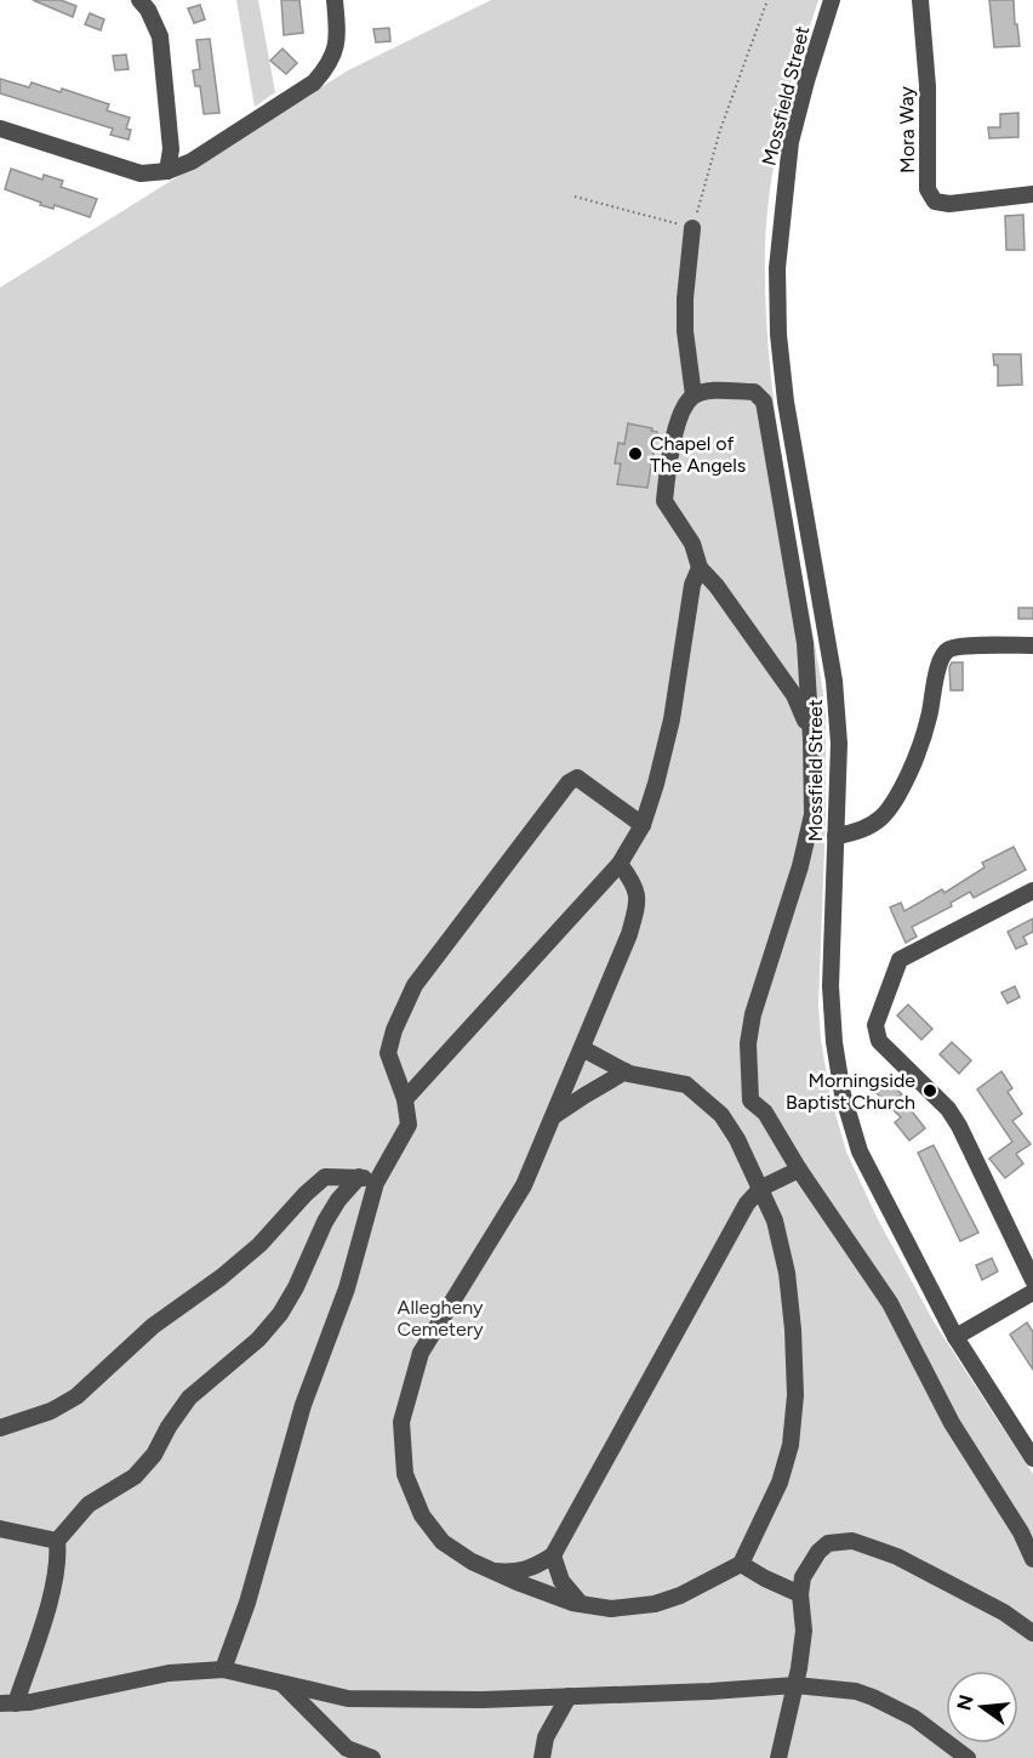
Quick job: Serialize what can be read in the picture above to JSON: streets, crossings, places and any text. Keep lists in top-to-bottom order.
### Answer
{
  "streets": {
    "street": ["Mossfield Street", "Mora Way"]
  },
  "parks": ["Allegheny Cemetery"],
  "places": ["Chapel of The Angels", "Morningside Baptist Church"],
  "north": "left"
}
